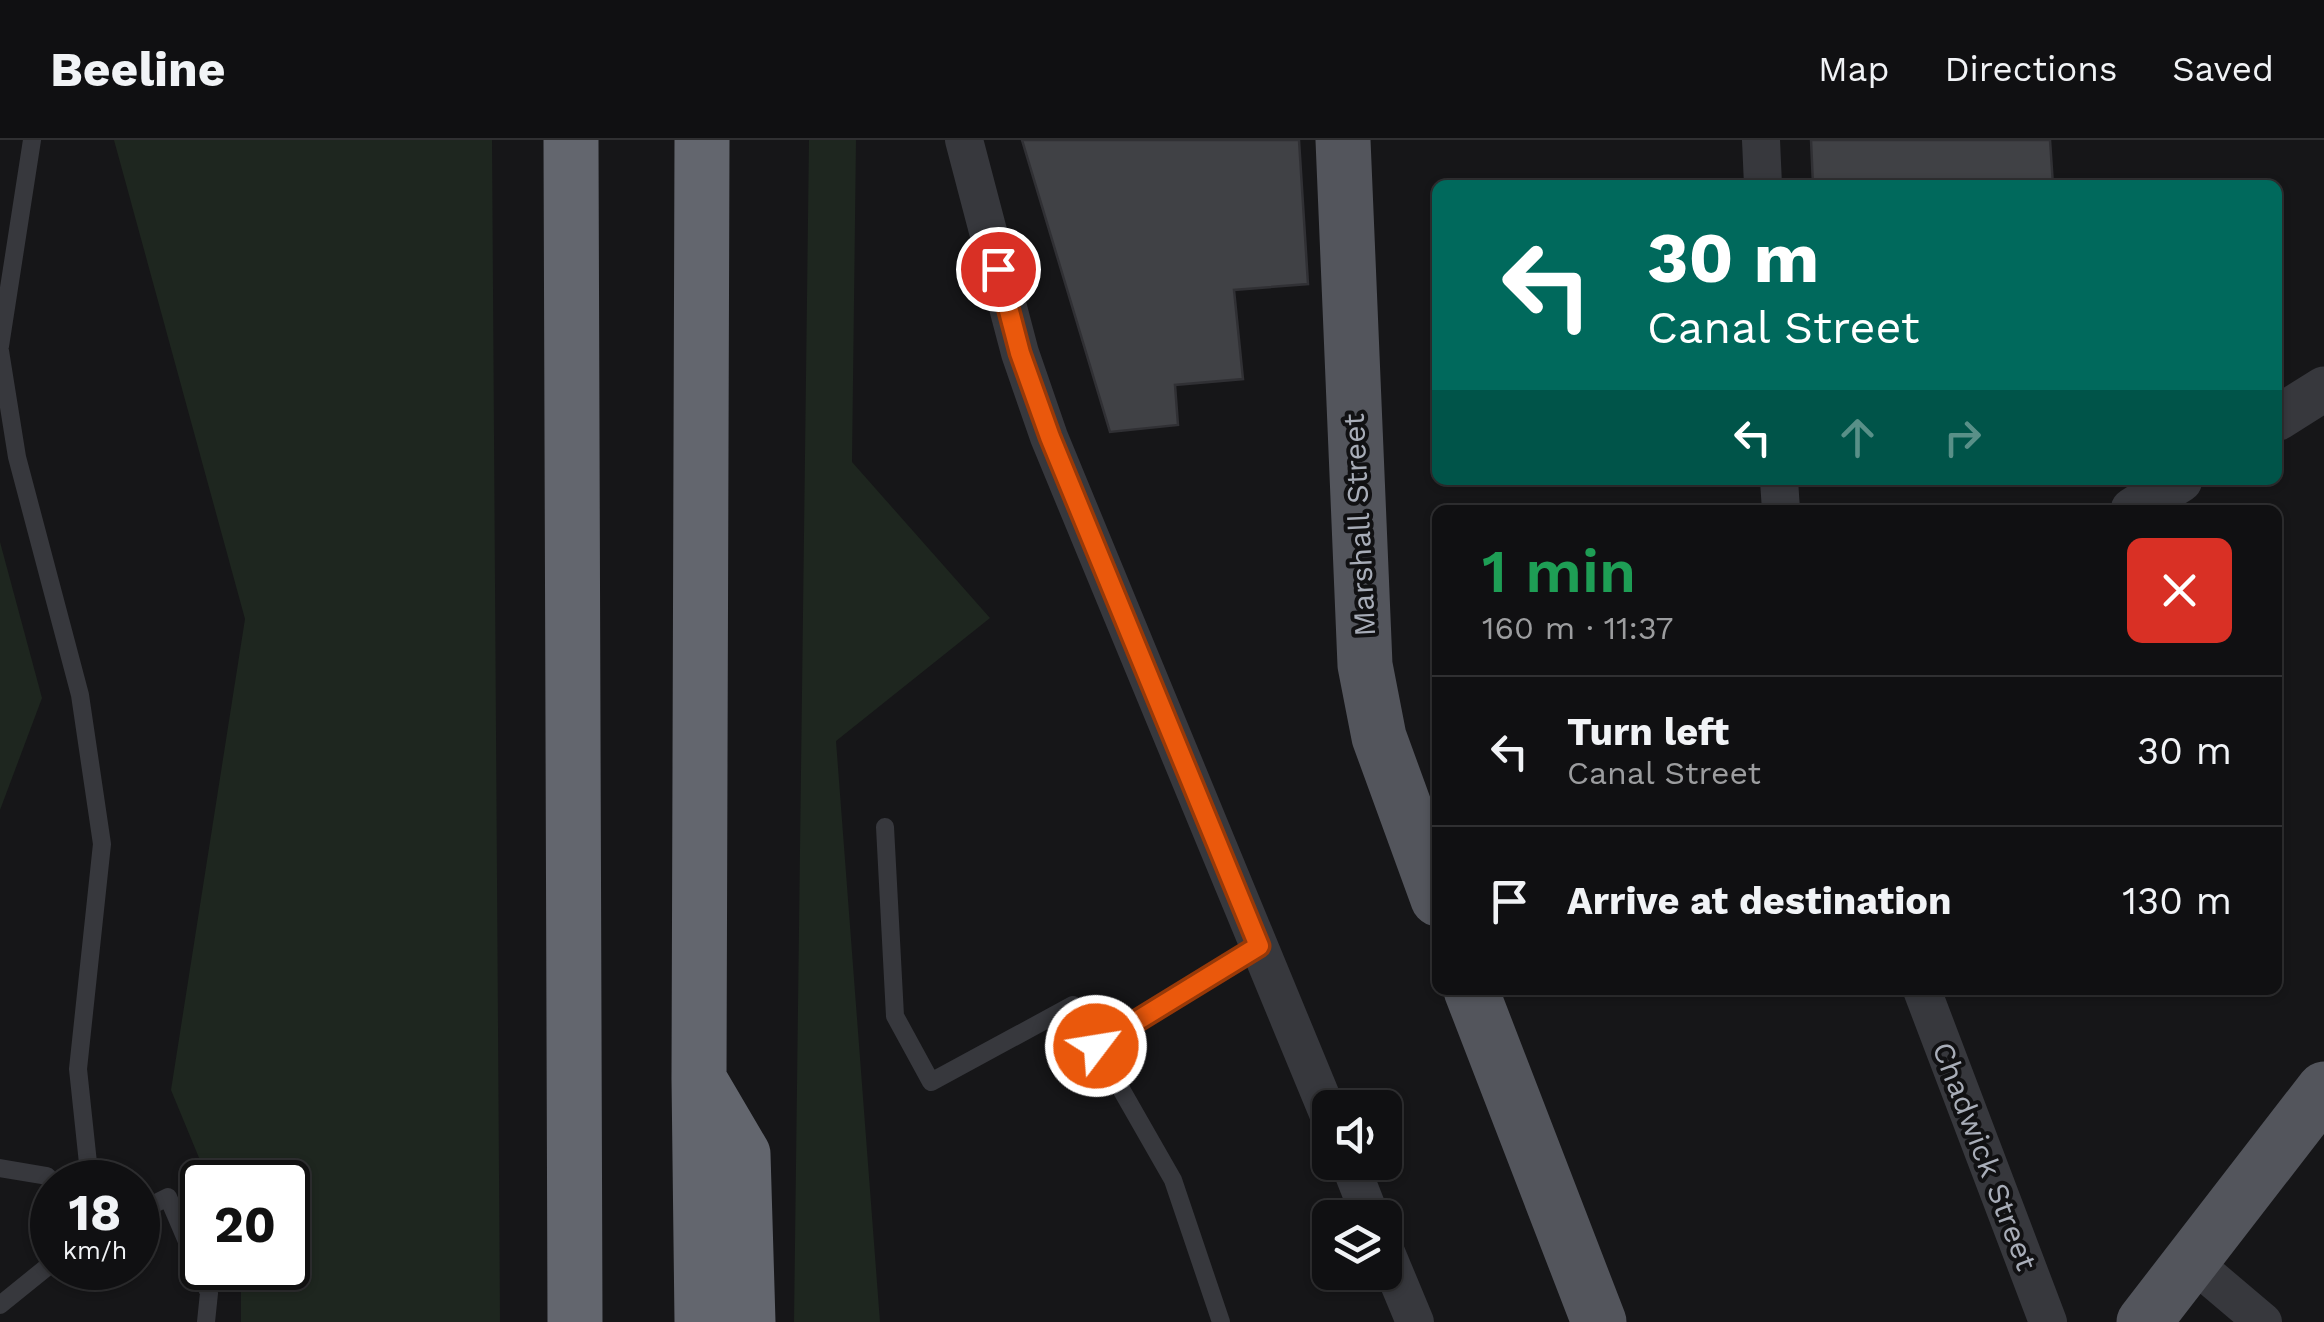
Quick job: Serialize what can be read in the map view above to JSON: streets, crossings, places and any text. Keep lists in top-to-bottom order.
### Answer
{
  "streets": {
    "main road": ["Marshall Street"],
    "street": ["Chadwick Street"]
  },
  "page": {
    "header": "Beeline",
    "nav": ["Map", "Directions", "Saved"],
    "turn": ["30 m", "Canal Street"],
    "heading": ["1 min", "160 m · 11:37"],
    "list": [
      {
        "name": "Turn left",
        "note": "Canal Street",
        "value": "30 m"
      },
      {
        "name": "Arrive at destination",
        "value": "130 m"
      }
    ],
    "speed": "18 km/h",
    "limit": "20"
  }
}
